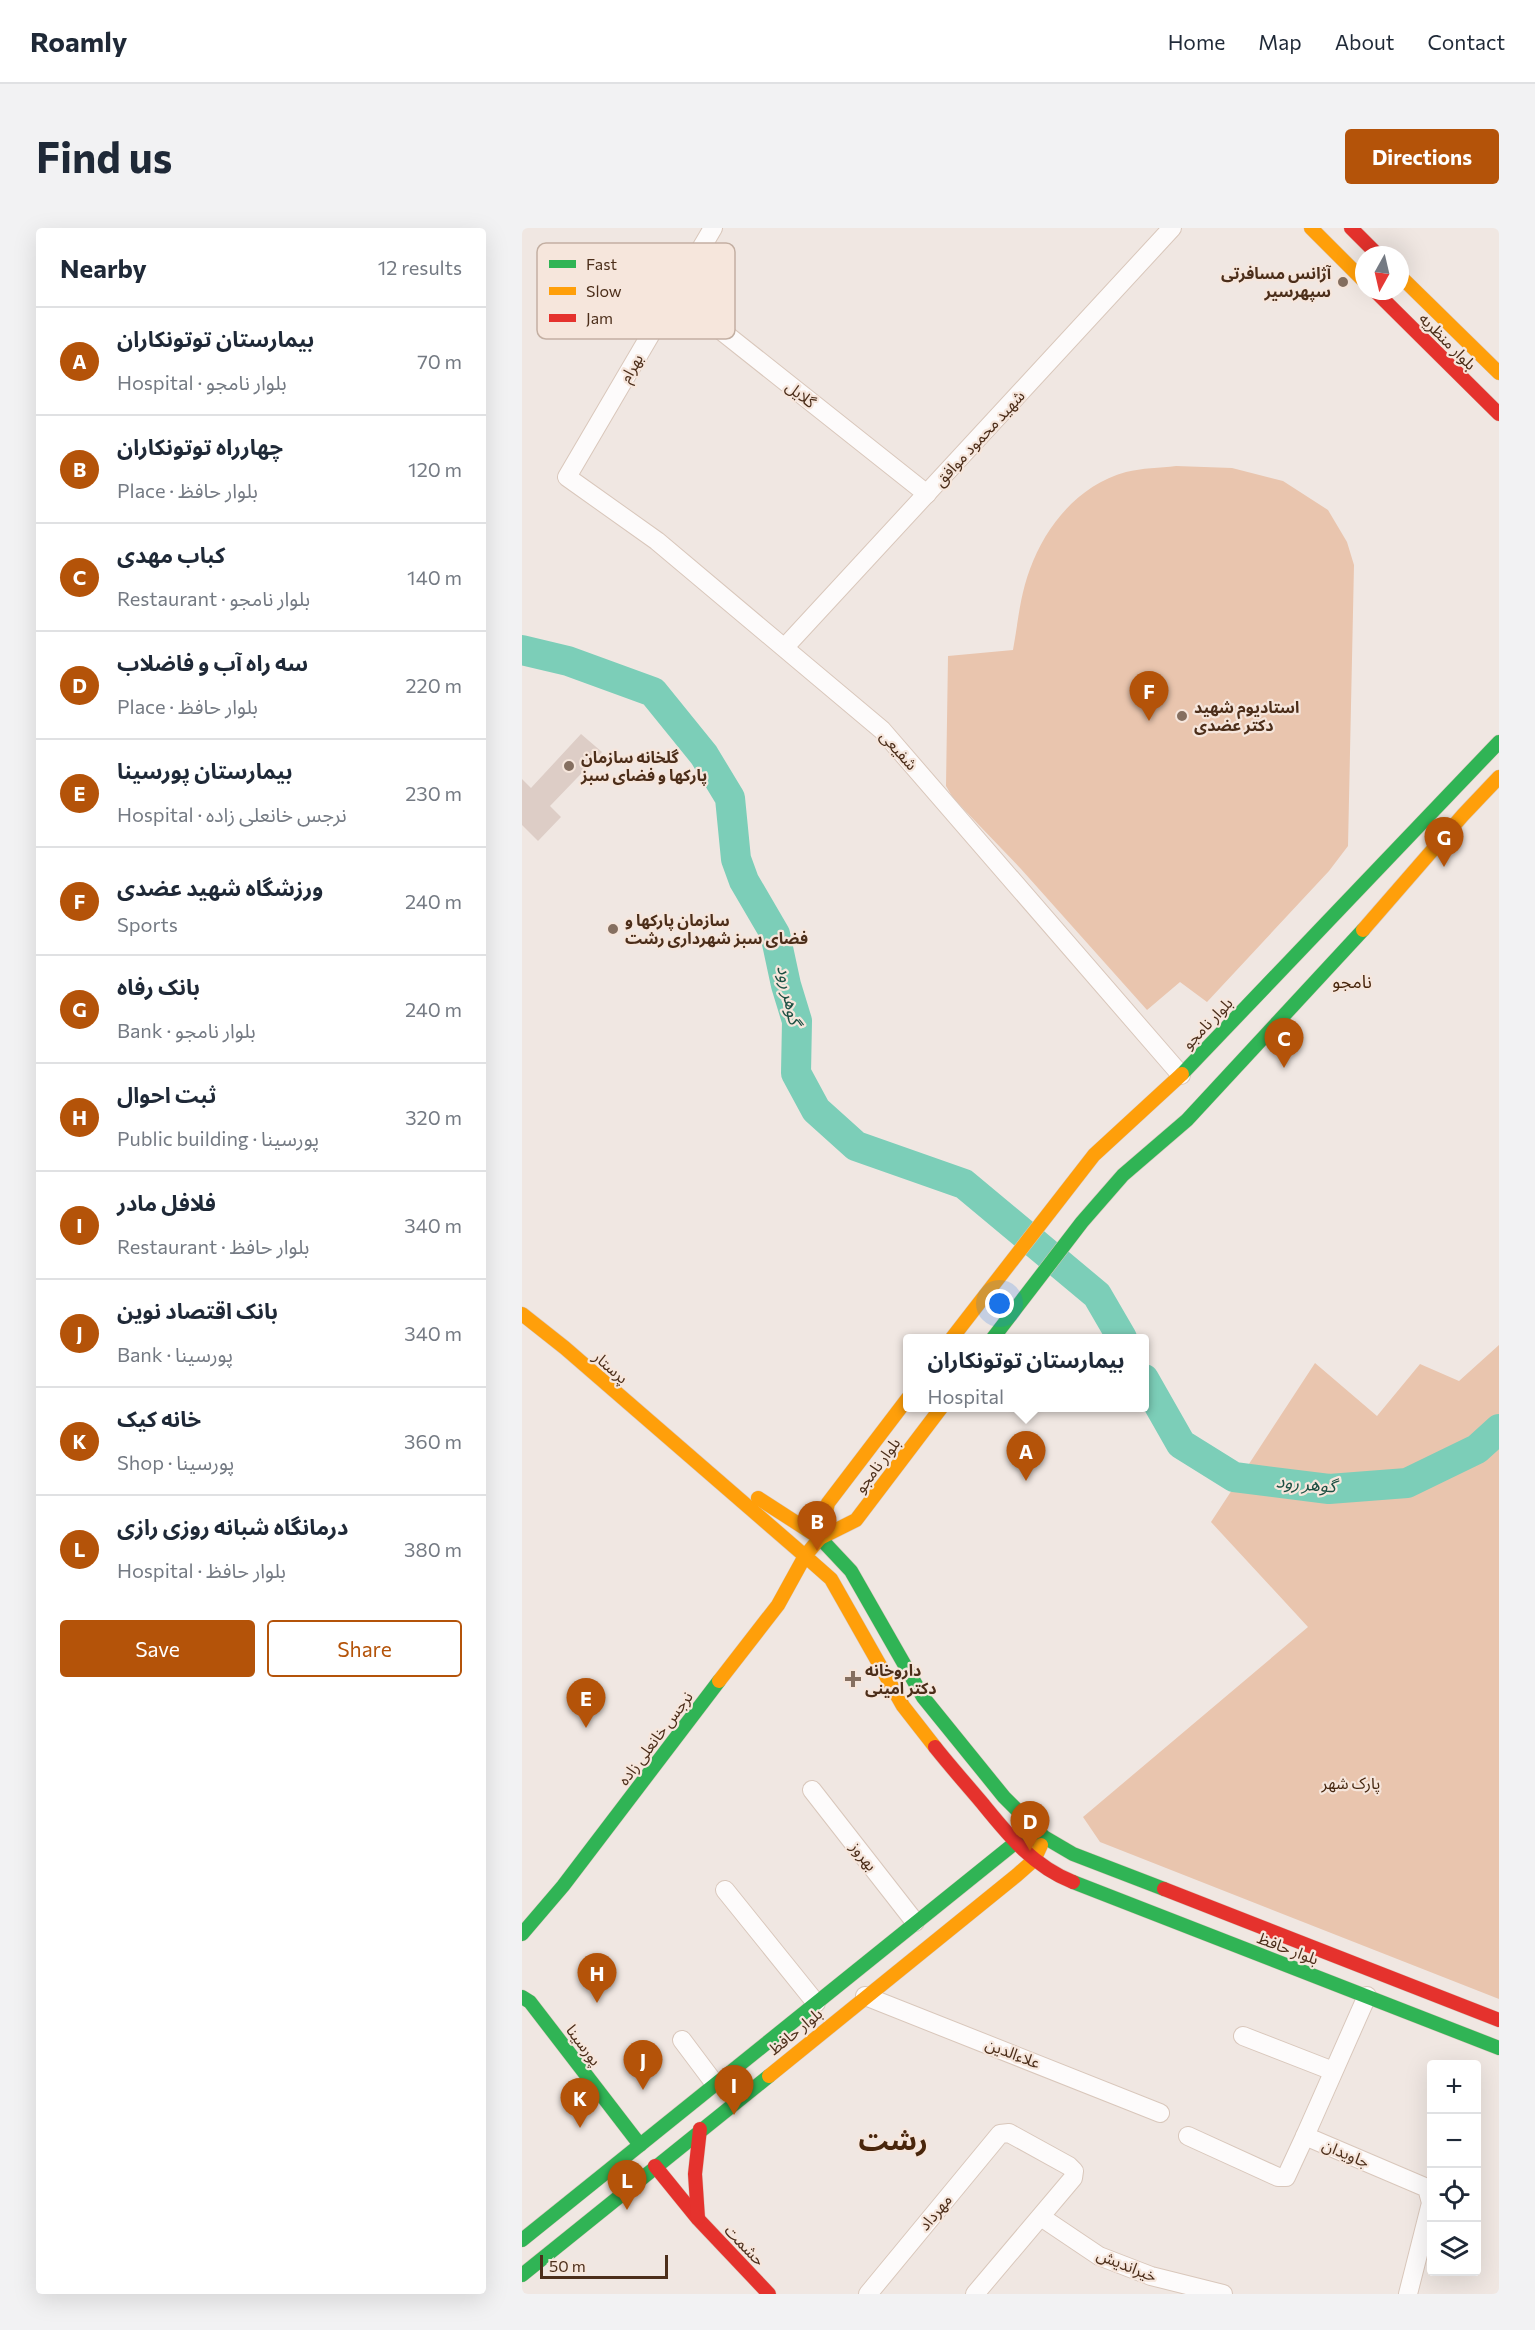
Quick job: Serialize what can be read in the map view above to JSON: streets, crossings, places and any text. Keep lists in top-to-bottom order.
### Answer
{
  "streets": {
    "main road": [
      "بلوار منظریه",
      "بلوار نامجو",
      "پرستار",
      "نرجس خانعلی زاده",
      "بلوار حافظ",
      "پورسینا",
      "حشمت"
    ],
    "street": [
      "بهرام",
      "گلایل",
      "شهید محمود موافق",
      "شفیعی",
      "بهروز",
      "علاءالدین",
      "جاویدان",
      "مهرداد",
      "خیراندیش"
    ]
  },
  "crossings": [
    ["بهرام", "شفیعی"],
    ["گلایل", "شهید محمود موافق"],
    ["شهید محمود موافق", "شفیعی"],
    ["شفیعی", "بلوار نامجو"],
    ["بلوار نامجو", "پرستار"],
    ["بلوار نامجو", "نرجس خانعلی زاده"],
    ["بلوار نامجو", "بلوار حافظ"],
    ["پرستار", "نرجس خانعلی زاده"],
    ["پرستار", "بلوار حافظ"],
    ["نرجس خانعلی زاده", "بلوار حافظ"],
    ["بهروز", "بلوار حافظ"],
    ["بلوار حافظ", "پورسینا"],
    ["بلوار حافظ", "علاءالدین"],
    ["بلوار حافظ", "جاویدان"],
    ["بلوار حافظ", "حشمت"],
    ["پورسینا", "حشمت"],
    ["مهرداد", "خیراندیش"]
  ],
  "districts": ["نامجو", "رشت"],
  "water": ["گوهر رود"],
  "parks": ["پارک شهر"],
  "places": {
    "other": [
      "آژانس مسافرتی سپهرسیر",
      "استادیوم شهید دکتر عضدی",
      "گلخانه سازمان پارکها و فضای سبز",
      "سازمان پارکها و فضای سبز شهرداری رشت"
    ],
    "health": ["داروخانه دکتر امینی"]
  },
  "legend": ["Fast", "Slow", "Jam"],
  "scale_bar": "50 m",
  "north": "bottom",
  "page": {
    "header": "Roamly",
    "nav": [
      "Home",
      "Map",
      "About",
      "Contact"
    ],
    "buttons": [
      "Directions",
      ["Save", "Share"]
    ],
    "title": "Find us",
    "heading": ["Nearby", "12 results"],
    "list": [
      {
        "mark": "A",
        "name": "بیمارستان توتونکاران",
        "note": "Hospital · بلوار نامجو",
        "value": "70 m"
      },
      {
        "mark": "B",
        "name": "چهارراه توتونکاران",
        "note": "Place · بلوار حافظ",
        "value": "120 m"
      },
      {
        "mark": "C",
        "name": "کباب مهدی",
        "note": "Restaurant · بلوار نامجو",
        "value": "140 m"
      },
      {
        "mark": "D",
        "name": "سه راه آب و فاضلاب",
        "note": "Place · بلوار حافظ",
        "value": "220 m"
      },
      {
        "mark": "E",
        "name": "بیمارستان پورسینا",
        "note": "Hospital · نرجس خانعلی زاده",
        "value": "230 m"
      },
      {
        "mark": "F",
        "name": "ورزشگاه شهید عضدی",
        "note": "Sports",
        "value": "240 m"
      },
      {
        "mark": "G",
        "name": "بانک رفاه",
        "note": "Bank · بلوار نامجو",
        "value": "240 m"
      },
      {
        "mark": "H",
        "name": "ثبت احوال",
        "note": "Public building · پورسینا",
        "value": "320 m"
      },
      {
        "mark": "I",
        "name": "فلافل مادر",
        "note": "Restaurant · بلوار حافظ",
        "value": "340 m"
      },
      {
        "mark": "J",
        "name": "بانک اقتصاد نوین",
        "note": "Bank · پورسینا",
        "value": "340 m"
      },
      {
        "mark": "K",
        "name": "خانه کیک",
        "note": "Shop · پورسینا",
        "value": "360 m"
      },
      {
        "mark": "L",
        "name": "درمانگاه شبانه روزی رازی",
        "note": "Hospital · بلوار حافظ",
        "value": "380 m"
      }
    ],
    "pins": [
      "F",
      "G",
      "C",
      "A",
      "B",
      "E",
      "D",
      "H",
      "J",
      "I",
      "K",
      "L"
    ],
    "popup": ["بیمارستان توتونکاران", "Hospital"],
    "map_buttons": ["+", "−"],
    "scale": "50 m"
  }
}
